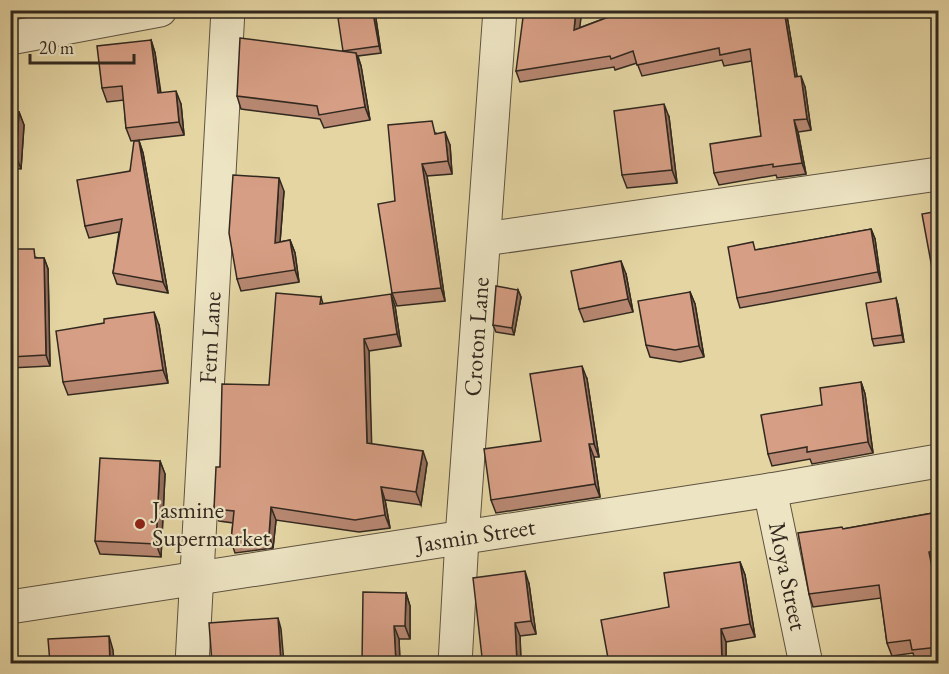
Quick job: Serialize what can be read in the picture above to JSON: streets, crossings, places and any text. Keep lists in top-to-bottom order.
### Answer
{
  "streets": {
    "street": [
      "Fern Lane",
      "Croton Lane",
      "Jasmin Street",
      "Moya Street"
    ]
  },
  "crossings": [
    ["Fern Lane", "Jasmin Street"],
    ["Croton Lane", "Jasmin Street"],
    ["Jasmin Street", "Moya Street"]
  ],
  "places": ["Jasmine Supermarket"],
  "scale_bar": "20 m"
}
